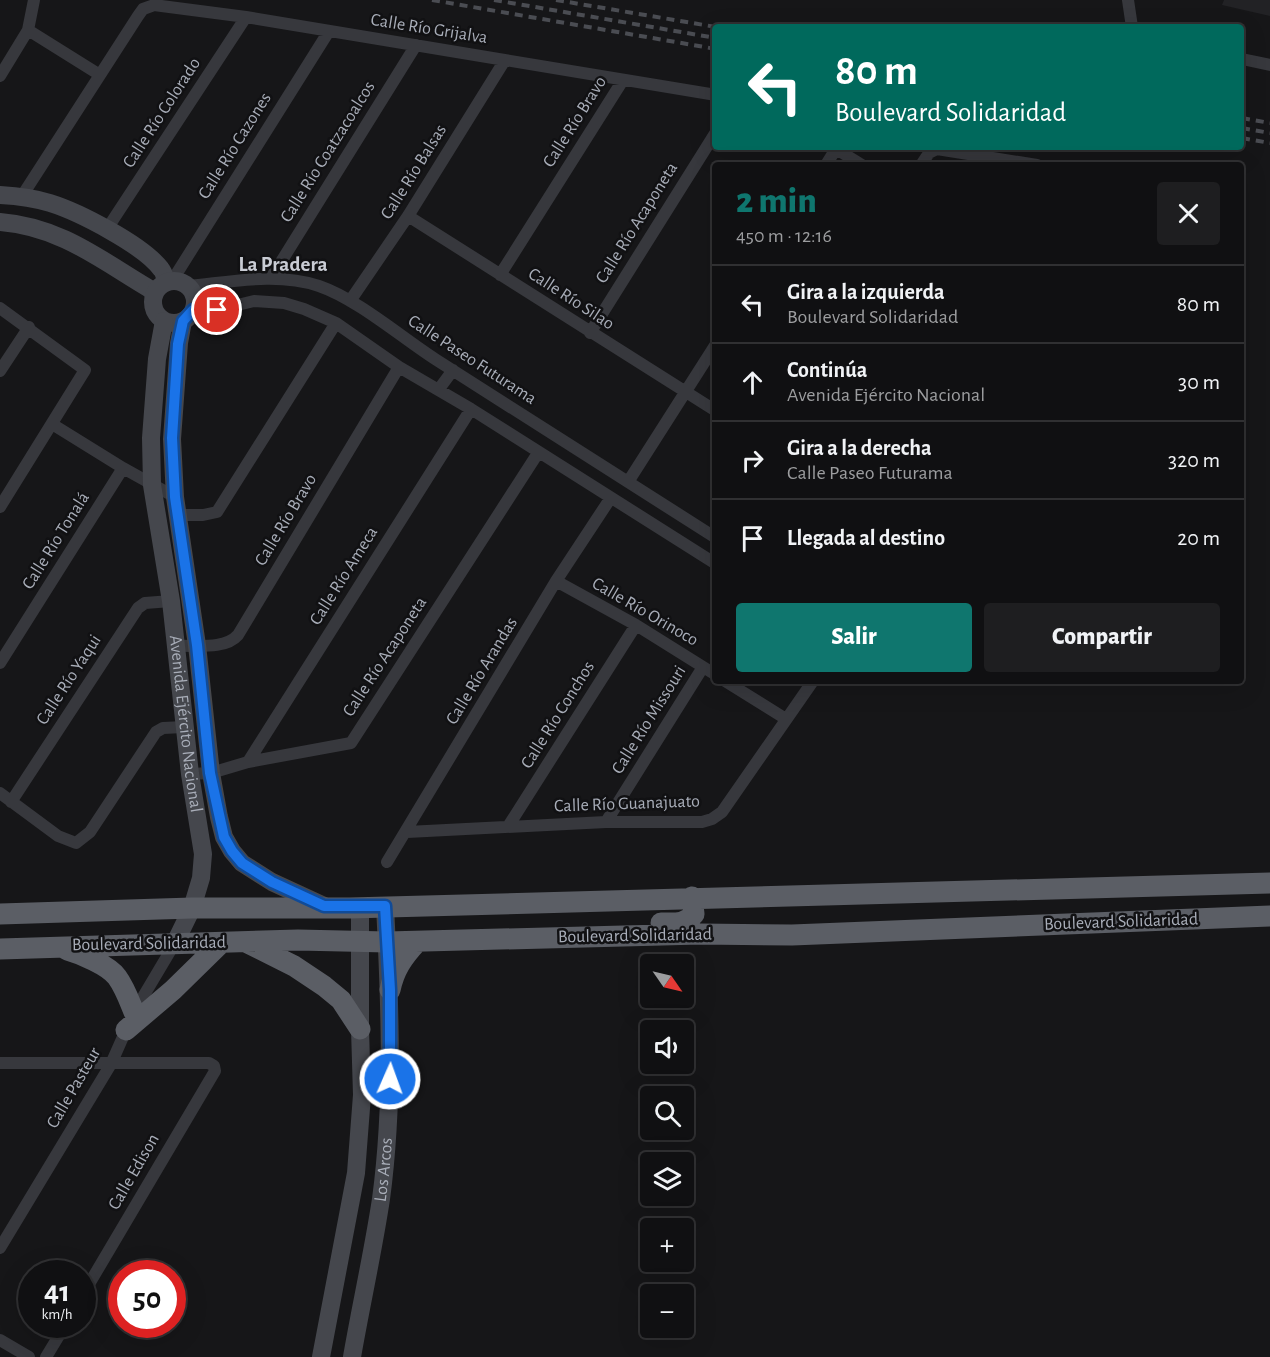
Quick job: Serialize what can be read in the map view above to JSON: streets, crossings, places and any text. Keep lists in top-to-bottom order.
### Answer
{
  "streets": {
    "highway": ["Boulevard Solidaridad"],
    "main road": ["Avenida Ejército Nacional", "Los Arcos"],
    "street": [
      "Calle Río Grijalva",
      "Calle Río Colorado",
      "Calle Río Bravo",
      "Calle Río Cazones",
      "Calle Río Coatzacoalcos",
      "Calle Río Balsas",
      "Calle Río Acaponeta",
      "Calle Río Silao",
      "Calle Paseo Futurama",
      "Calle Río Tonalá",
      "Calle Río Ameca",
      "Calle Río Orinoco",
      "Calle Río Arandas",
      "Calle Río Yaqui",
      "Calle Río Conchos",
      "Calle Río Missouri",
      "Calle Río Guanajuato",
      "Calle Pasteur",
      "Calle Edison"
    ]
  },
  "crossings": [
    ["Calle Río Grijalva", "Calle Río Colorado"],
    ["Calle Río Grijalva", "Calle Río Bravo"],
    ["Calle Río Grijalva", "Calle Río Cazones"],
    ["Calle Río Grijalva", "Calle Río Coatzacoalcos"],
    ["Calle Río Grijalva", "Calle Río Balsas"],
    ["Calle Río Bravo", "Calle Río Silao"],
    ["Calle Río Bravo", "Avenida Ejército Nacional"],
    ["Calle Río Cazones", "Calle Paseo Futurama"],
    ["Calle Río Cazones", "Avenida Ejército Nacional"],
    ["Calle Río Coatzacoalcos", "Calle Paseo Futurama"],
    ["Calle Río Balsas", "Calle Río Silao"],
    ["Calle Río Balsas", "Calle Paseo Futurama"],
    ["Calle Río Acaponeta", "Calle Río Silao"],
    ["Calle Río Acaponeta", "Calle Río Ameca"],
    ["Calle Río Acaponeta", "Avenida Ejército Nacional"],
    ["Calle Paseo Futurama", "Avenida Ejército Nacional"],
    ["Calle Río Orinoco", "Calle Río Arandas"],
    ["Calle Río Orinoco", "Calle Río Conchos"],
    ["Calle Río Orinoco", "Calle Río Missouri"],
    ["Calle Río Arandas", "Calle Río Guanajuato"],
    ["Calle Río Yaqui", "Avenida Ejército Nacional"],
    ["Calle Río Conchos", "Calle Río Guanajuato"],
    ["Calle Río Missouri", "Calle Río Guanajuato"],
    ["Avenida Ejército Nacional", "Boulevard Solidaridad"],
    ["Avenida Ejército Nacional", "Calle Pasteur"],
    ["Boulevard Solidaridad", "Calle Pasteur"],
    ["Boulevard Solidaridad", "Los Arcos"],
    ["Calle Pasteur", "Calle Edison"]
  ],
  "districts": ["La Pradera"],
  "north": "bottom right",
  "page": {
    "turn": ["80 m", "Boulevard Solidaridad"],
    "heading": ["2 min", "450 m · 12:16"],
    "list": [
      {
        "name": "Gira a la izquierda",
        "note": "Boulevard Solidaridad",
        "value": "80 m"
      },
      {
        "name": "Continúa",
        "note": "Avenida Ejército Nacional",
        "value": "30 m"
      },
      {
        "name": "Gira a la derecha",
        "note": "Calle Paseo Futurama",
        "value": "320 m"
      },
      {
        "name": "Llegada al destino",
        "value": "20 m"
      }
    ],
    "buttons": ["Salir", "Compartir"],
    "map_buttons": ["+", "−"],
    "speed": "41 km/h",
    "limit": "50"
  }
}
